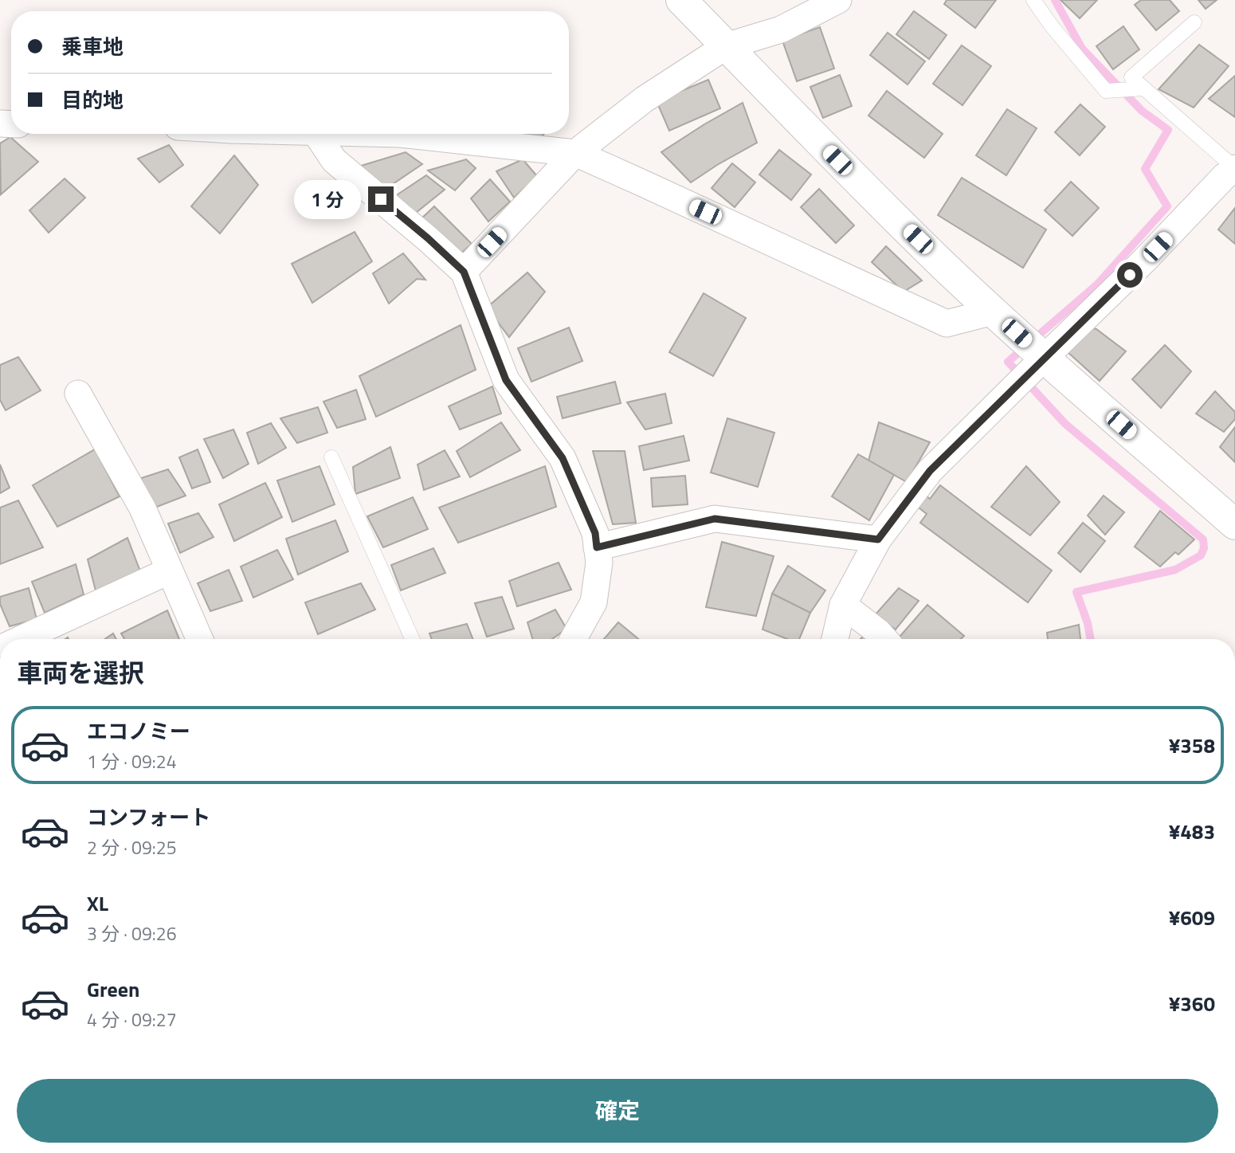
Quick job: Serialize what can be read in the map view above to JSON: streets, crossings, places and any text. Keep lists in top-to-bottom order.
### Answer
{
  "page": {
    "banner": ["乗車地", "目的地"],
    "bubble": "1 分",
    "heading": "車両を選択",
    "list": [
      {
        "name": "エコノミー",
        "note": "1 分 · 09:24",
        "value": "¥358"
      },
      {
        "name": "コンフォート",
        "note": "2 分 · 09:25",
        "value": "¥483"
      },
      {
        "name": "XL",
        "note": "3 分 · 09:26",
        "value": "¥609"
      },
      {
        "name": "Green",
        "note": "4 分 · 09:27",
        "value": "¥360"
      }
    ],
    "buttons": "確定"
  }
}
